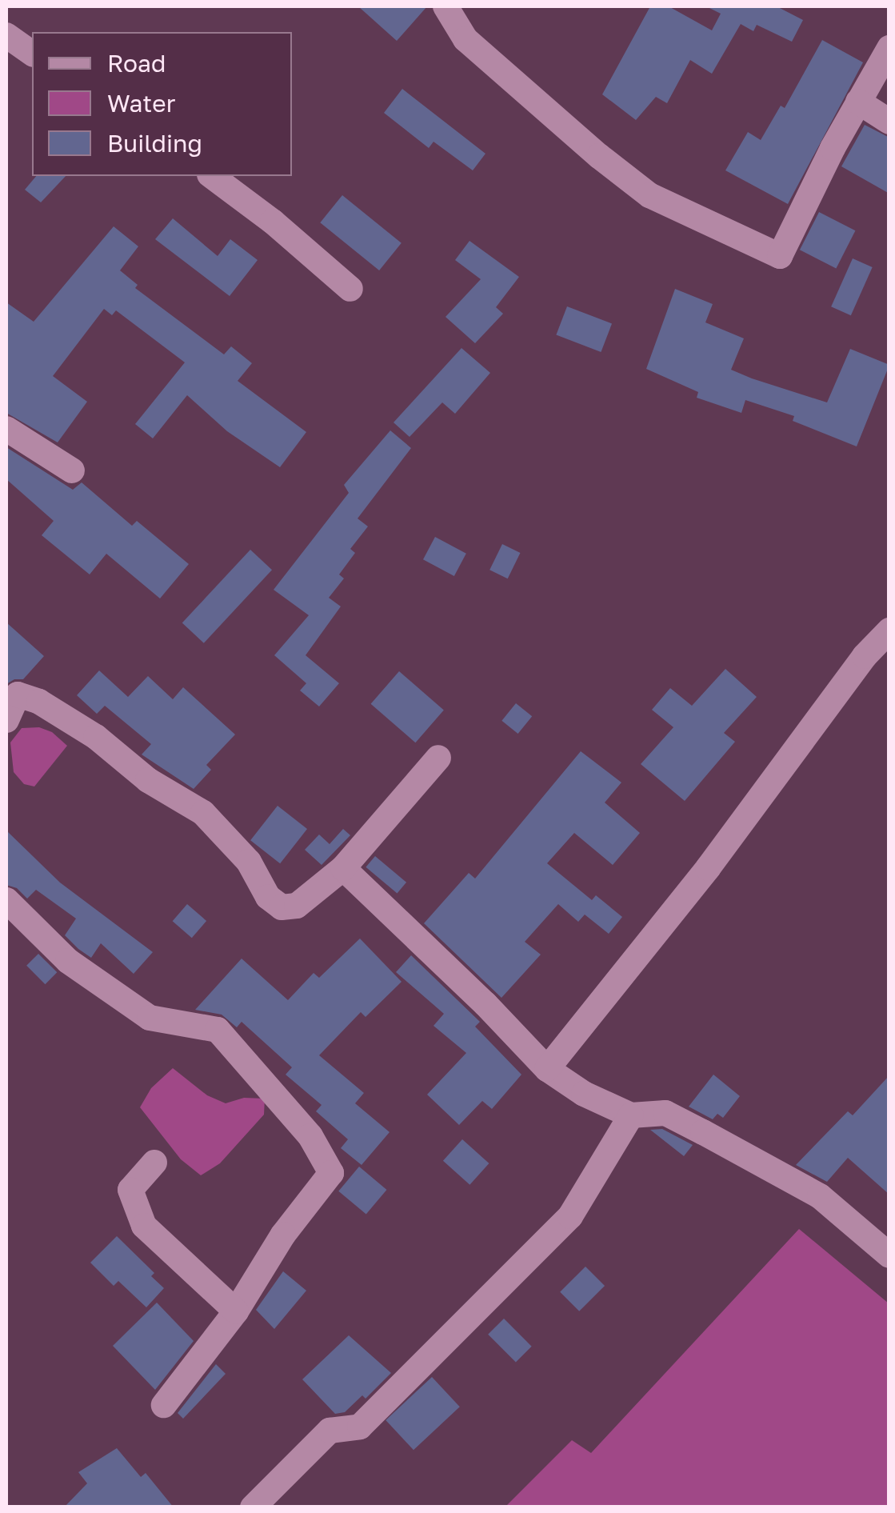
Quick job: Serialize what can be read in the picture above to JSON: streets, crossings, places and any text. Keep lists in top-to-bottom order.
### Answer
{
  "legend": ["Road", "Water", "Building"]
}
